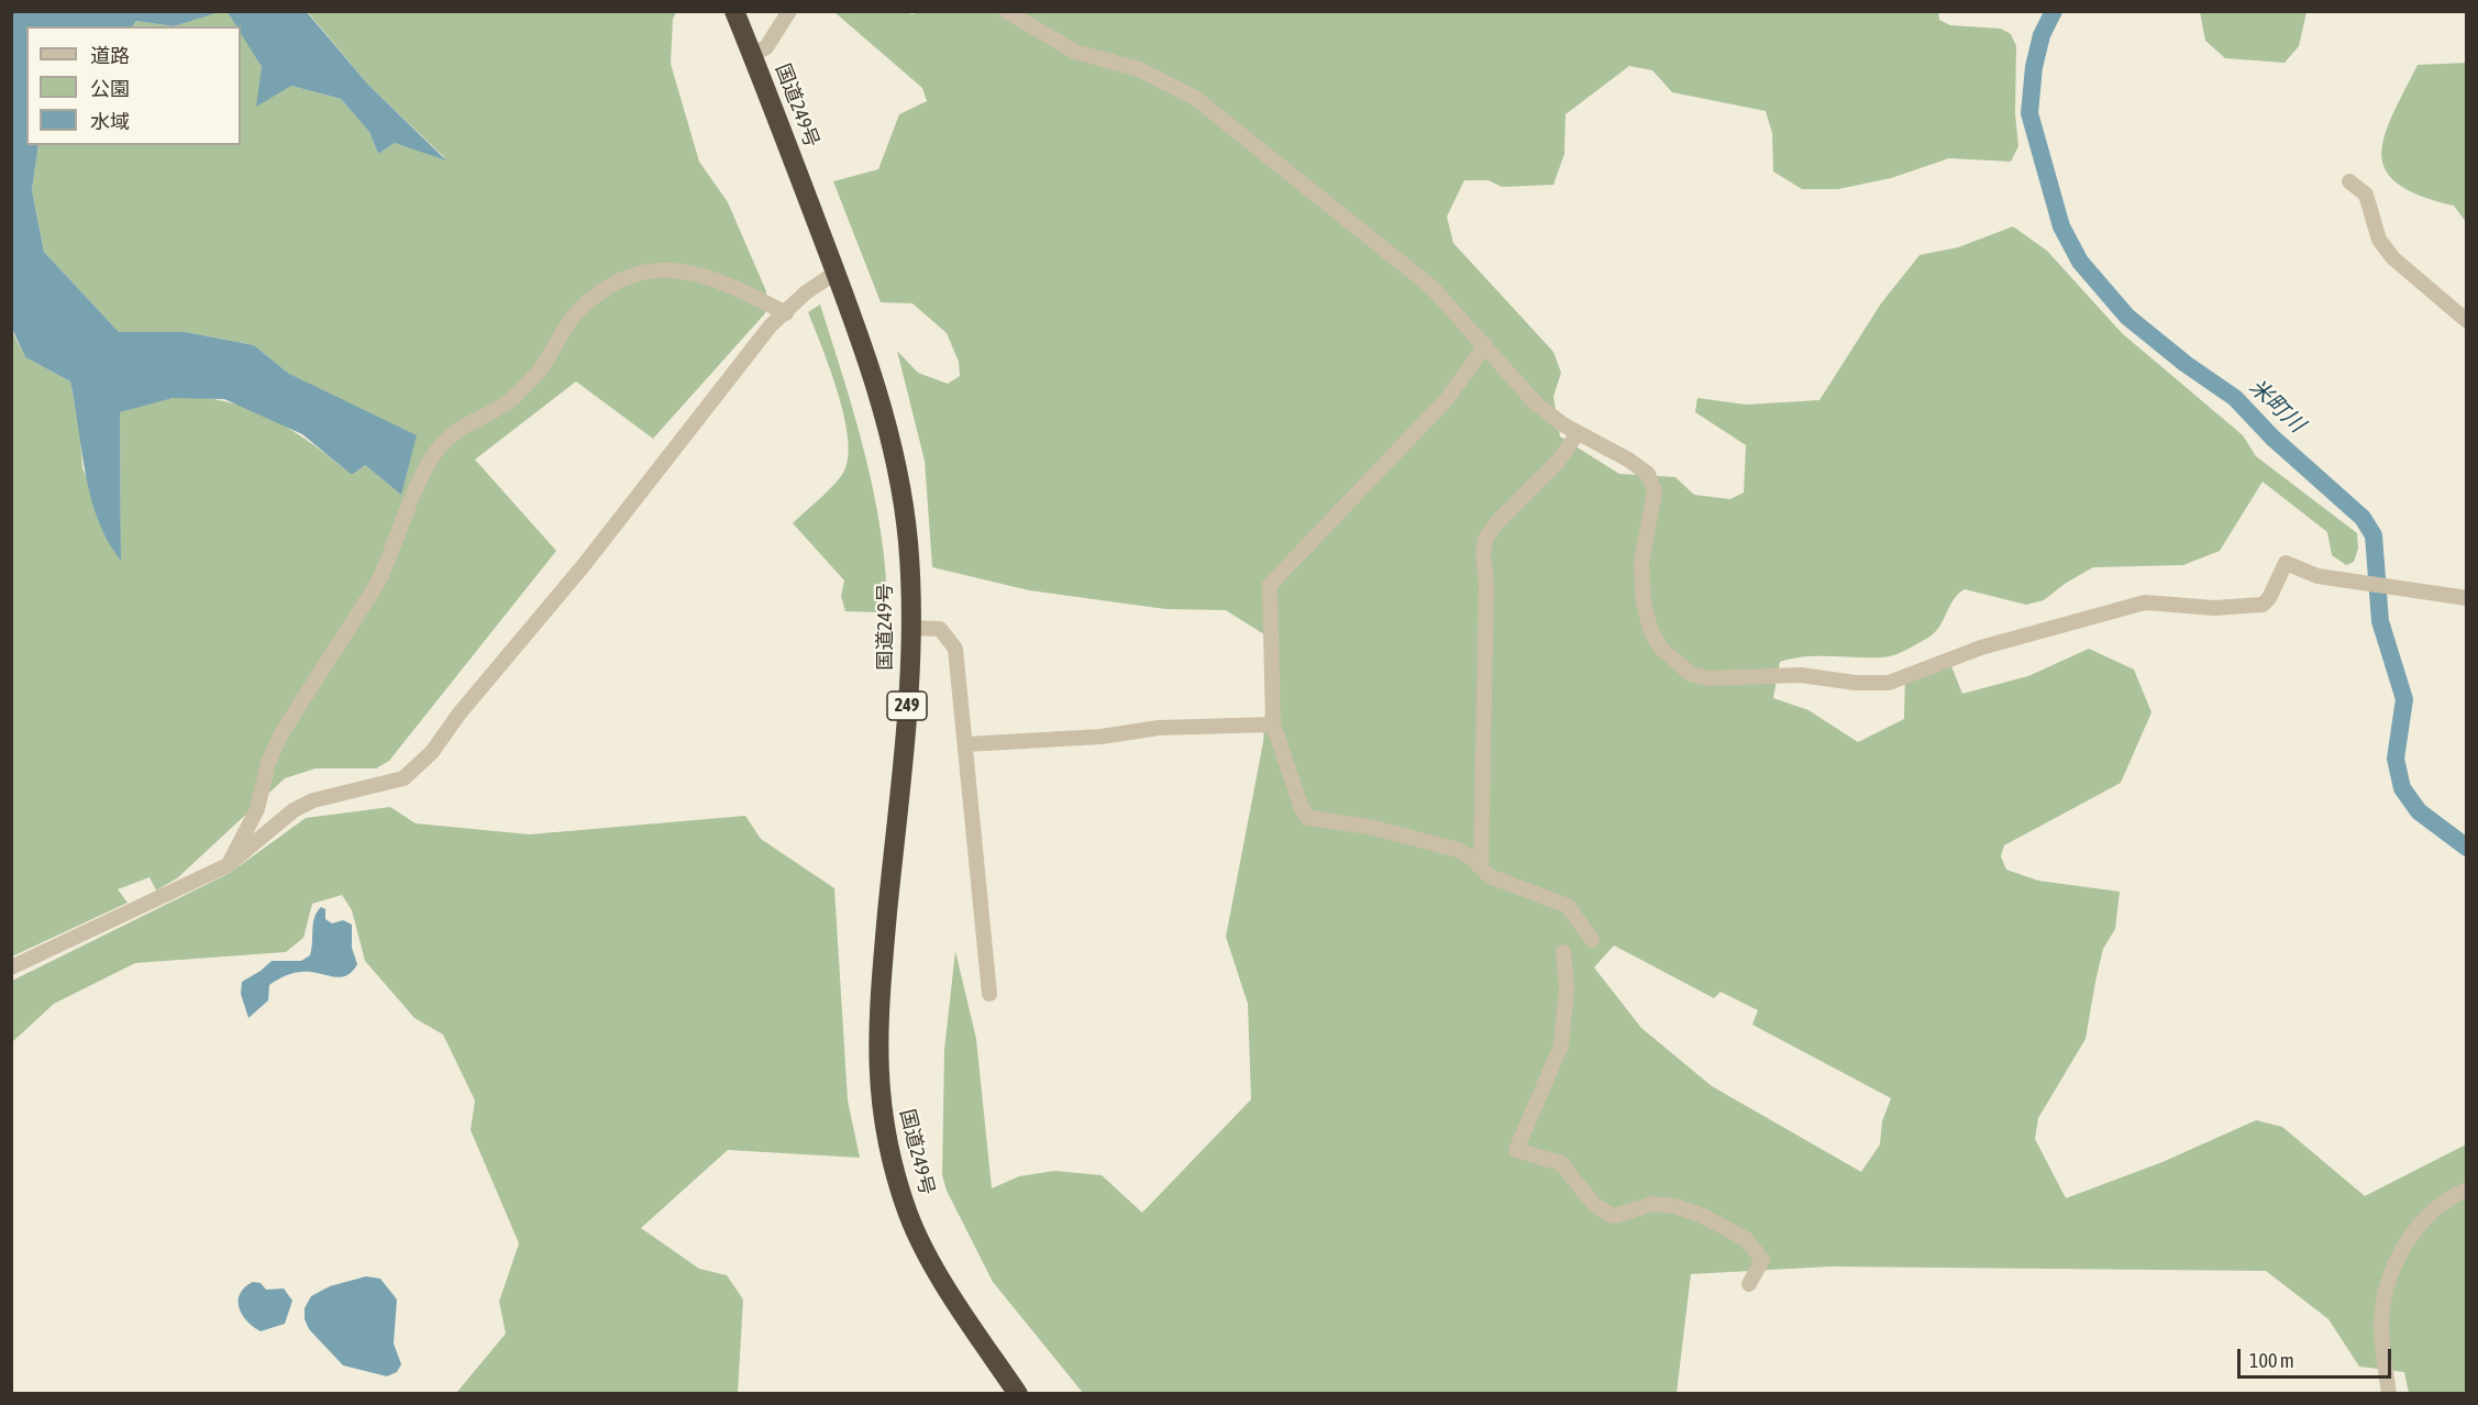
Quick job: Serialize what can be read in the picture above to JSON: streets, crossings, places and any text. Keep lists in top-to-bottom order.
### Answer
{
  "streets": {
    "highway": ["国道249号", "249"]
  },
  "water": ["米町川"],
  "legend": ["道路", "公園", "水域"],
  "scale_bar": "100 m"
}
